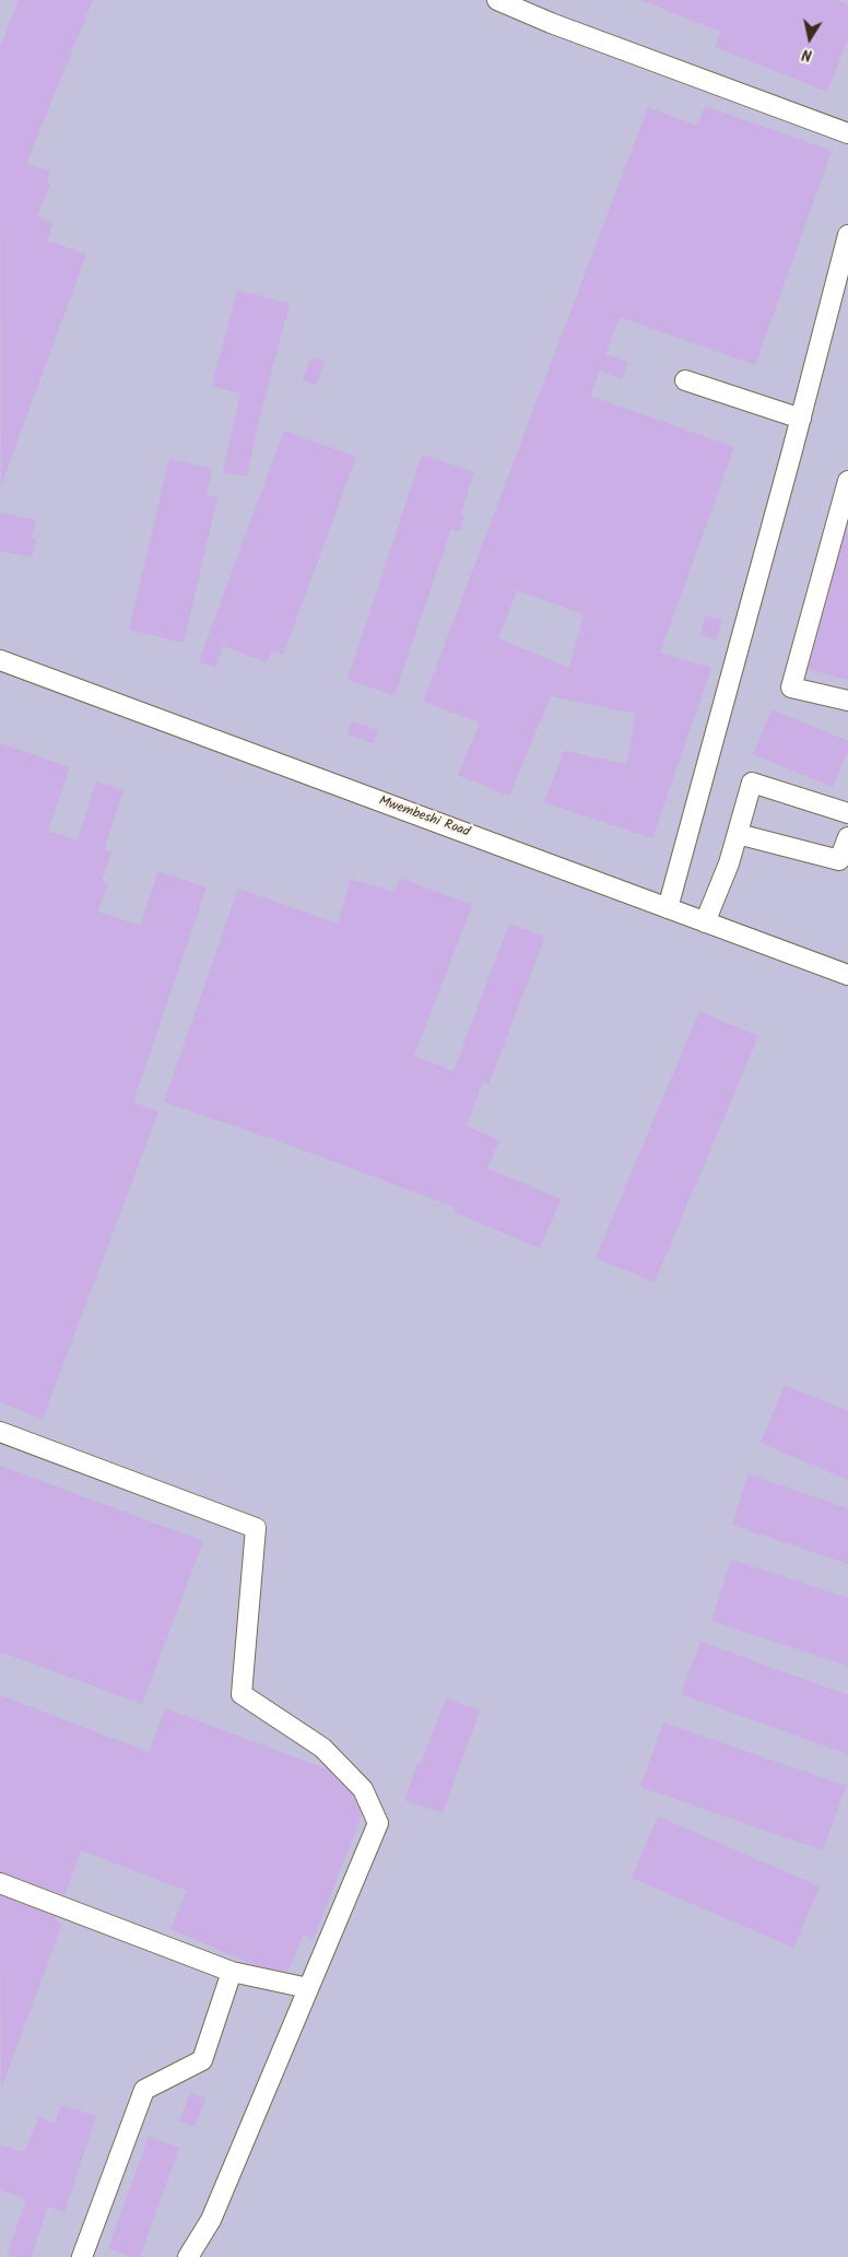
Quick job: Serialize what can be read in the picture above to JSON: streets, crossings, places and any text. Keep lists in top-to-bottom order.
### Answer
{
  "streets": {
    "street": ["Mwembeshi Road"]
  },
  "north": "bottom"
}
